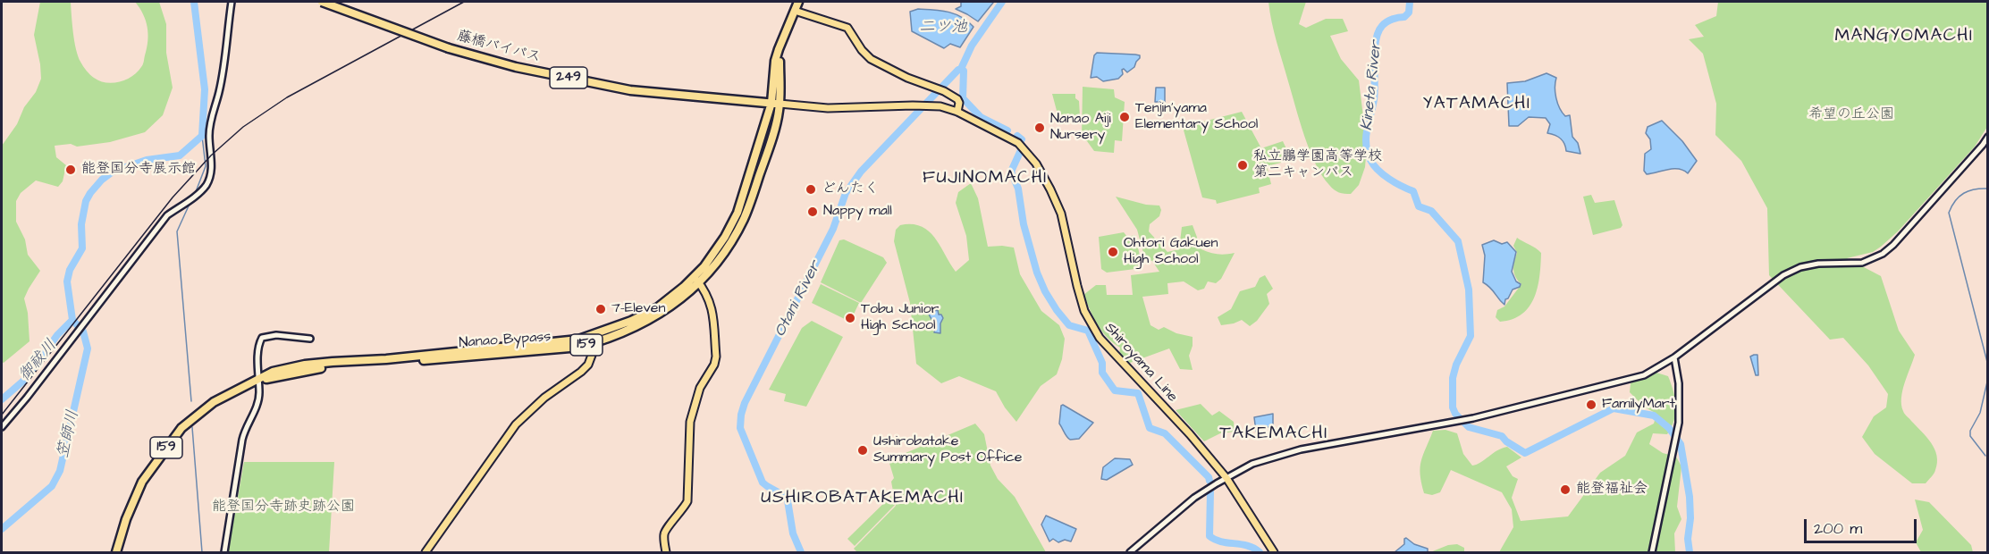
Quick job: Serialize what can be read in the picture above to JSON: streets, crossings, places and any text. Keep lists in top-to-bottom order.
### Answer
{
  "streets": {
    "highway": [
      "藤橋バイパス",
      "249",
      "Nanao Bypass",
      "159"
    ],
    "main road": ["Shiroyama Line"]
  },
  "crossings": [
    ["藤橋バイパス", "Nanao Bypass"],
    ["藤橋バイパス", "159"],
    ["藤橋バイパス", "Shiroyama Line"],
    ["Nanao Bypass", "159"],
    ["Nanao Bypass", "Shiroyama Line"],
    ["159", "Shiroyama Line"]
  ],
  "districts": [
    "MANGYOMACHI",
    "YATAMACHI",
    "FUJINOMACHI",
    "TAKEMACHI",
    "USHIROBATAKEMACHI"
  ],
  "water": [
    "二ツ池",
    "Kineta River",
    "Otani River",
    "御祓川",
    "笠師川"
  ],
  "parks": ["希望の丘公園", "能登国分寺跡史跡公園"],
  "places": [
    "Tenjin'yama Elementary School",
    "Nanao Aiji Nursery",
    "私立鵬学園高等学校 第二キャンパス",
    "能登国分寺展示館",
    "どんたく",
    "Nappy mall",
    "Ohtori Gakuen High School",
    "7-Eleven",
    "Tobu Junior High School",
    "FamilyMart",
    "Ushirobatake Summary Post Office",
    "能登福祉会"
  ],
  "scale_bar": "200 m"
}
